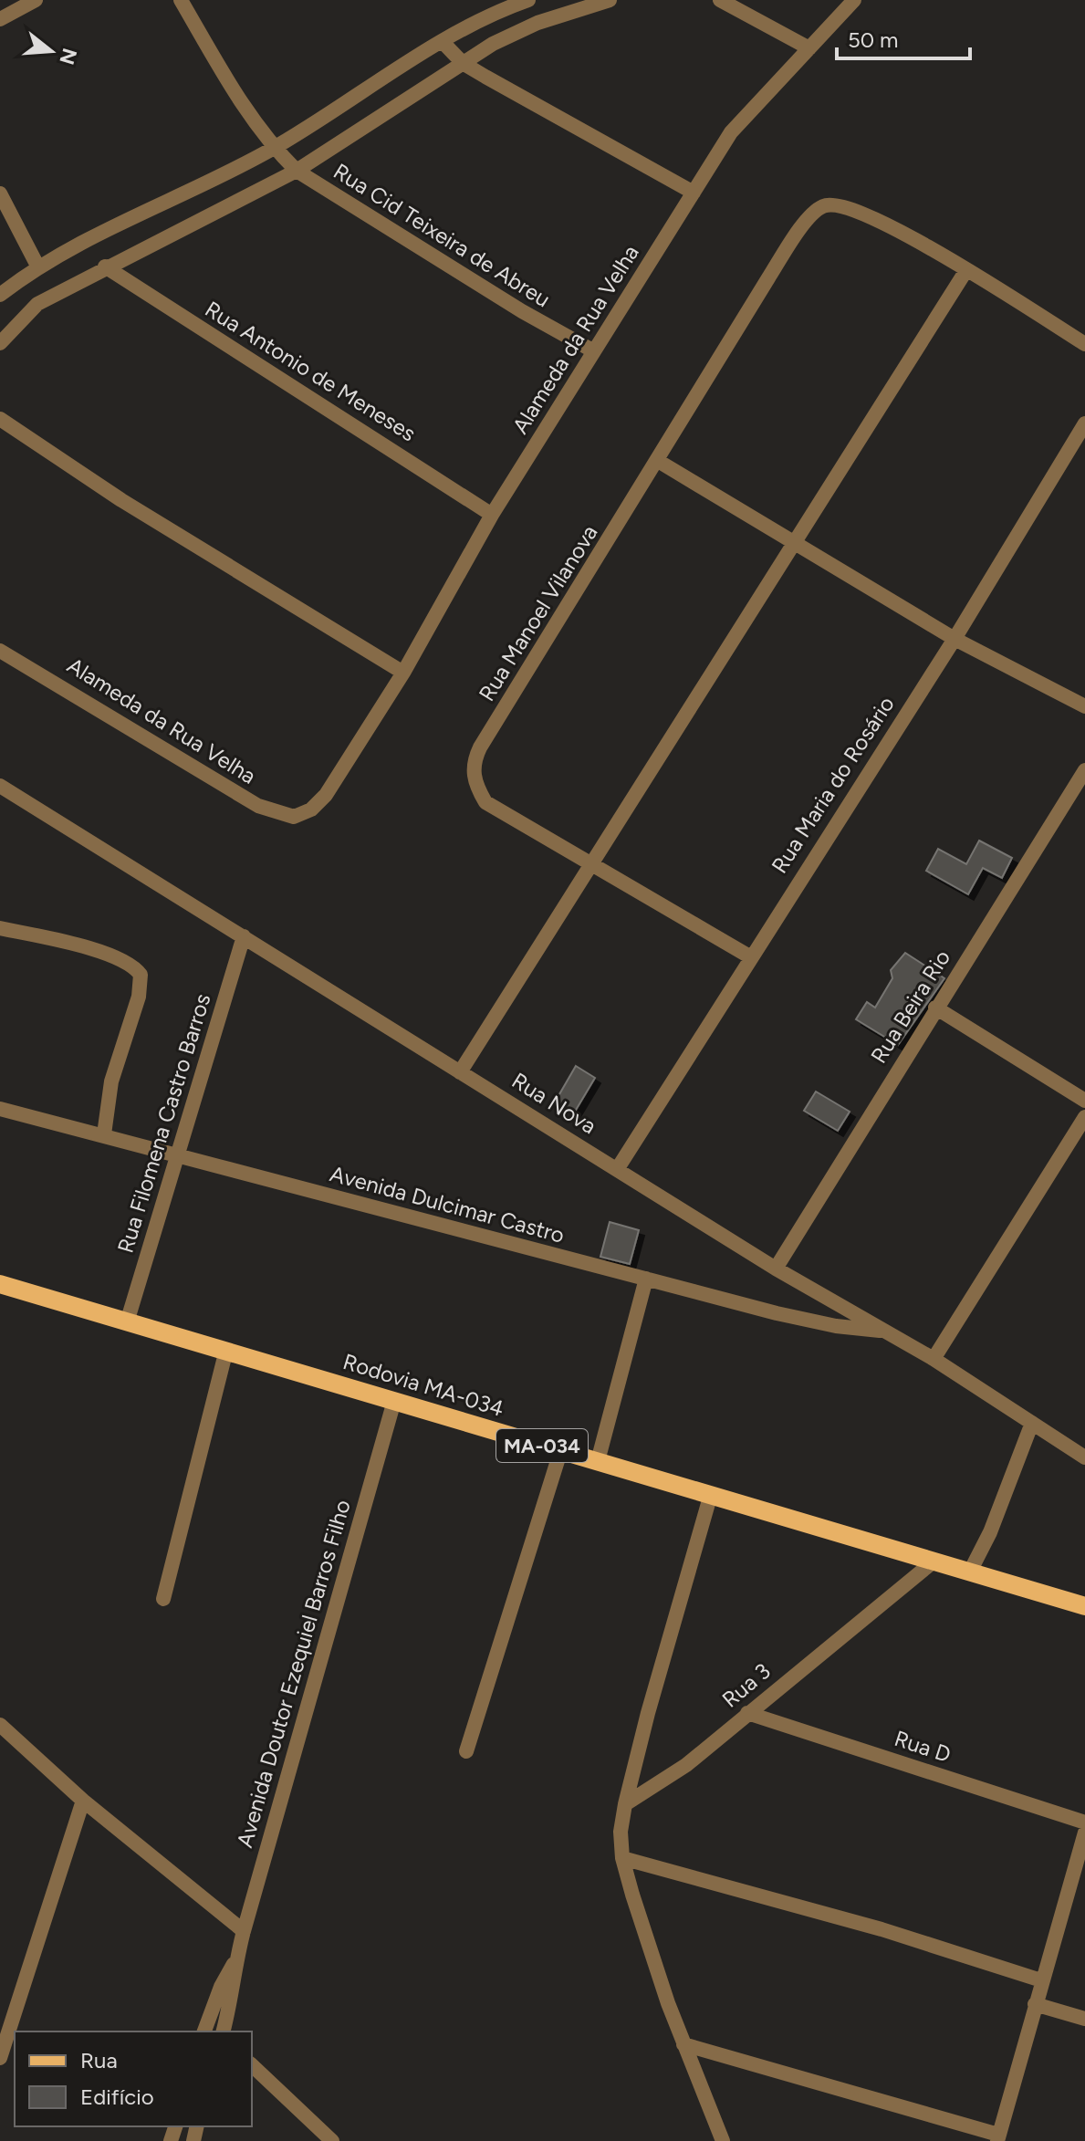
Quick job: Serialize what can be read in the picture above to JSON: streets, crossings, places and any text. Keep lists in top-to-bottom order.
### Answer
{
  "streets": {
    "main road": ["Rodovia MA-034", "MA-034"],
    "street": [
      "Rua Cid Teixeira de Abreu",
      "Alameda da Rua Velha",
      "Rua Antonio de Meneses",
      "Rua Manoel Vilanova",
      "Rua Maria do Rosário",
      "Rua Beira Rio",
      "Rua Nova",
      "Rua Filomena Castro Barros",
      "Avenida Dulcimar Castro",
      "Avenida Doutor Ezequiel Barros Filho",
      "Rua 3",
      "Rua D"
    ]
  },
  "crossings": [
    ["Rua Cid Teixeira de Abreu", "Alameda da Rua Velha"],
    ["Alameda da Rua Velha", "Rua Antonio de Meneses"],
    ["Rua Manoel Vilanova", "Rua Maria do Rosário"],
    ["Rua Maria do Rosário", "Rua Nova"],
    ["Rua Beira Rio", "Rua Nova"],
    ["Rua Nova", "Rua Filomena Castro Barros"],
    ["Rua Nova", "Avenida Dulcimar Castro"],
    ["Rua Filomena Castro Barros", "Avenida Dulcimar Castro"],
    ["Rua Filomena Castro Barros", "Rodovia MA-034"],
    ["Rodovia MA-034", "Avenida Doutor Ezequiel Barros Filho"],
    ["Rodovia MA-034", "Rua 3"],
    ["Rua 3", "Rua D"]
  ],
  "legend": ["Rua", "Edifício"],
  "scale_bar": "50 m",
  "north": "right"
}
